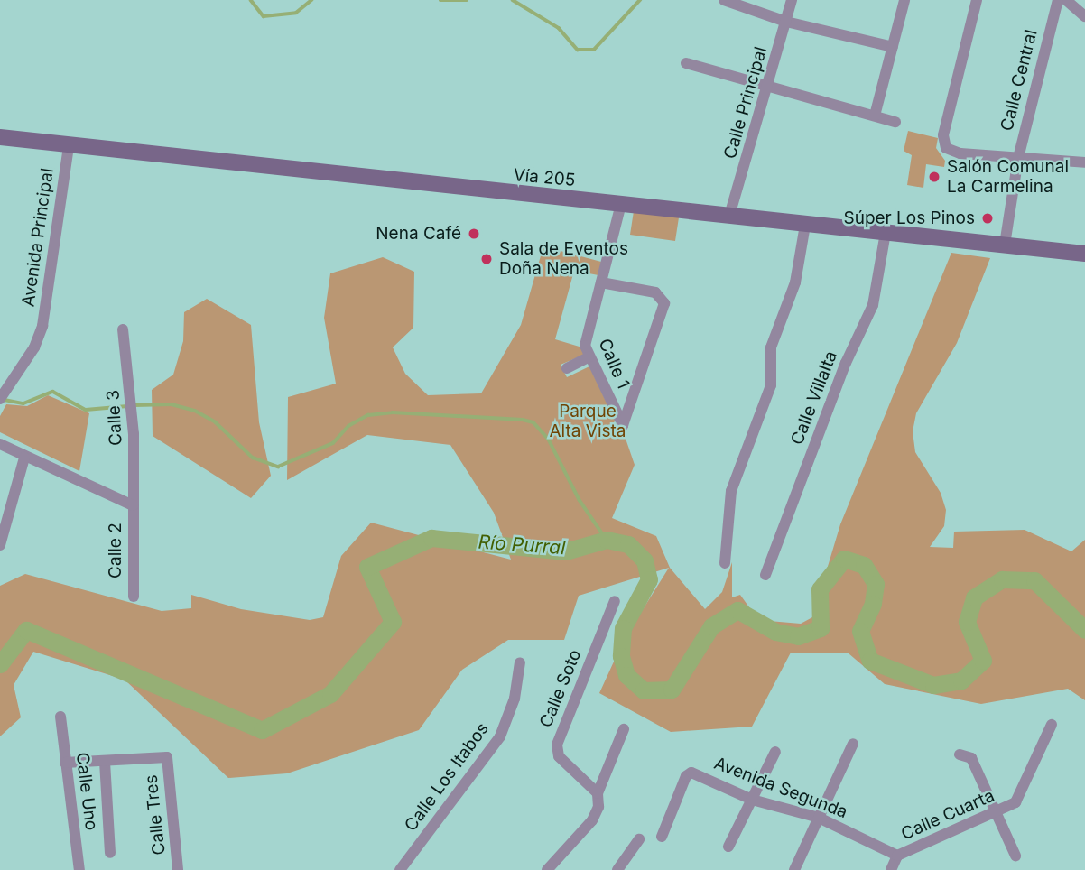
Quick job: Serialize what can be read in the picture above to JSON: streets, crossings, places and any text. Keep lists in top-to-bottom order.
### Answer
{
  "streets": {
    "main road": ["Vía 205"],
    "street": [
      "Calle Central",
      "Calle Principal",
      "Avenida Principal",
      "Calle 1",
      "Calle Villalta",
      "Calle 3",
      "Calle 2",
      "Calle Soto",
      "Calle Los Itabos",
      "Avenida Segunda",
      "Calle Uno",
      "Calle Tres",
      "Calle Cuarta"
    ]
  },
  "crossings": [
    ["Calle Central", "Vía 205"],
    ["Calle Principal", "Vía 205"],
    ["Vía 205", "Avenida Principal"],
    ["Vía 205", "Calle 1"],
    ["Vía 205", "Calle Villalta"],
    ["Calle 3", "Calle 2"],
    ["Avenida Segunda", "Calle Cuarta"]
  ],
  "water": ["Río Purral"],
  "parks": ["Parque Alta Vista"],
  "places": [
    "Salón Comunal La Carmelina",
    "Súper Los Pinos",
    "Nena Café",
    "Sala de Eventos Doña Nena"
  ]
}
